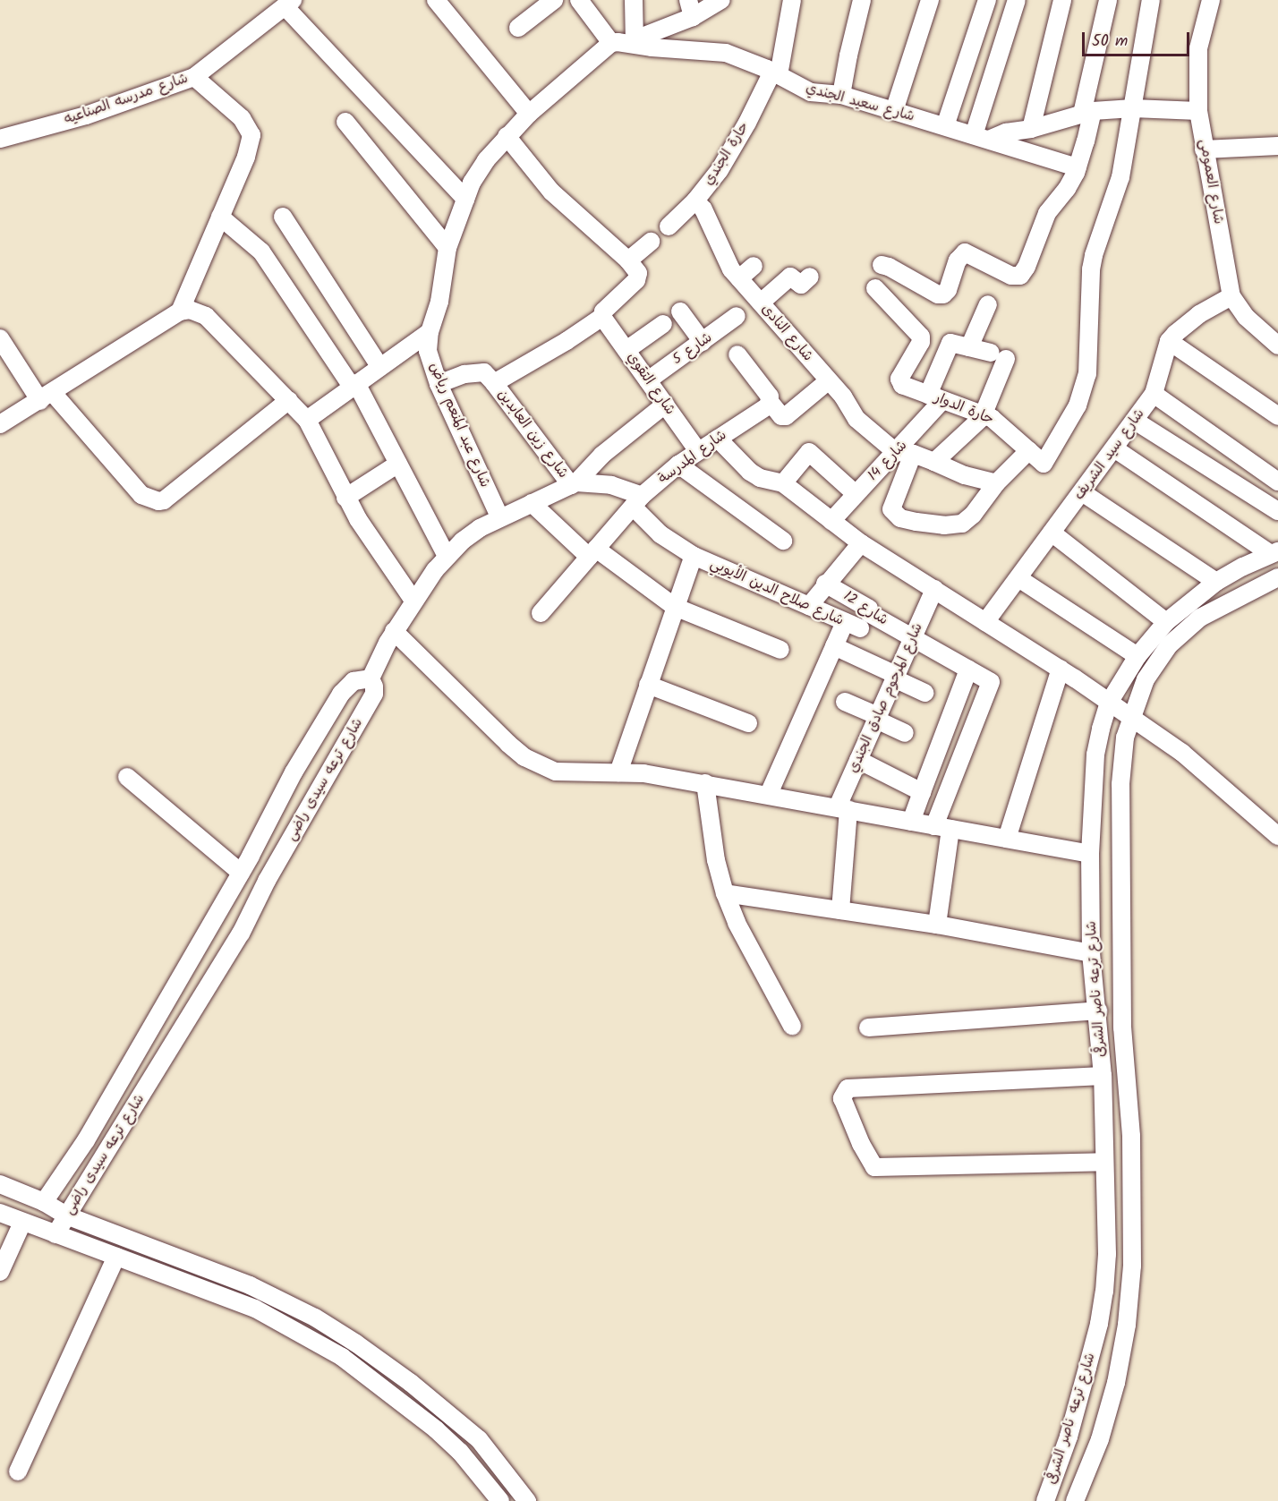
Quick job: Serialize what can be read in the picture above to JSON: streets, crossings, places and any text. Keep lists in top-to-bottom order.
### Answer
{
  "streets": {
    "street": [
      "شارع مدرسه الصناعيه",
      "شارع سعيد الجندي",
      "حارة الجندي",
      "شارع العمومى",
      "شارع النادى",
      "شارع 5",
      "شارع التقوي",
      "حارة الدوار",
      "شارع عبد المنعم رياض",
      "شارع زين العابدين",
      "شارع سيد الشريف",
      "شارع المدرسة",
      "شارع 14",
      "شارع صلاح الدين الأيوبي",
      "شارع 12",
      "شارع المرحوم صادق الجندي",
      "شارع ترعه سيدى راضى",
      "شارع ترعه ناصر الشرقى"
    ]
  },
  "crossings": [
    ["شارع سعيد الجندي", "حارة الجندي"],
    ["شارع سعيد الجندي", "شارع عبد المنعم رياض"],
    ["حارة الجندي", "شارع النادى"],
    ["شارع العمومى", "شارع سيد الشريف"],
    ["شارع النادى", "شارع 14"],
    ["شارع 5", "شارع التقوي"],
    ["شارع التقوي", "شارع المدرسة"],
    ["شارع التقوي", "شارع ترعه سيدى راضى"],
    ["حارة الدوار", "شارع 14"],
    ["شارع عبد المنعم رياض", "شارع ترعه سيدى راضى"],
    ["شارع زين العابدين", "شارع ترعه سيدى راضى"],
    ["شارع المدرسة", "شارع صلاح الدين الأيوبي"],
    ["شارع 12", "شارع المرحوم صادق الجندي"]
  ],
  "scale_bar": "50 m"
}
